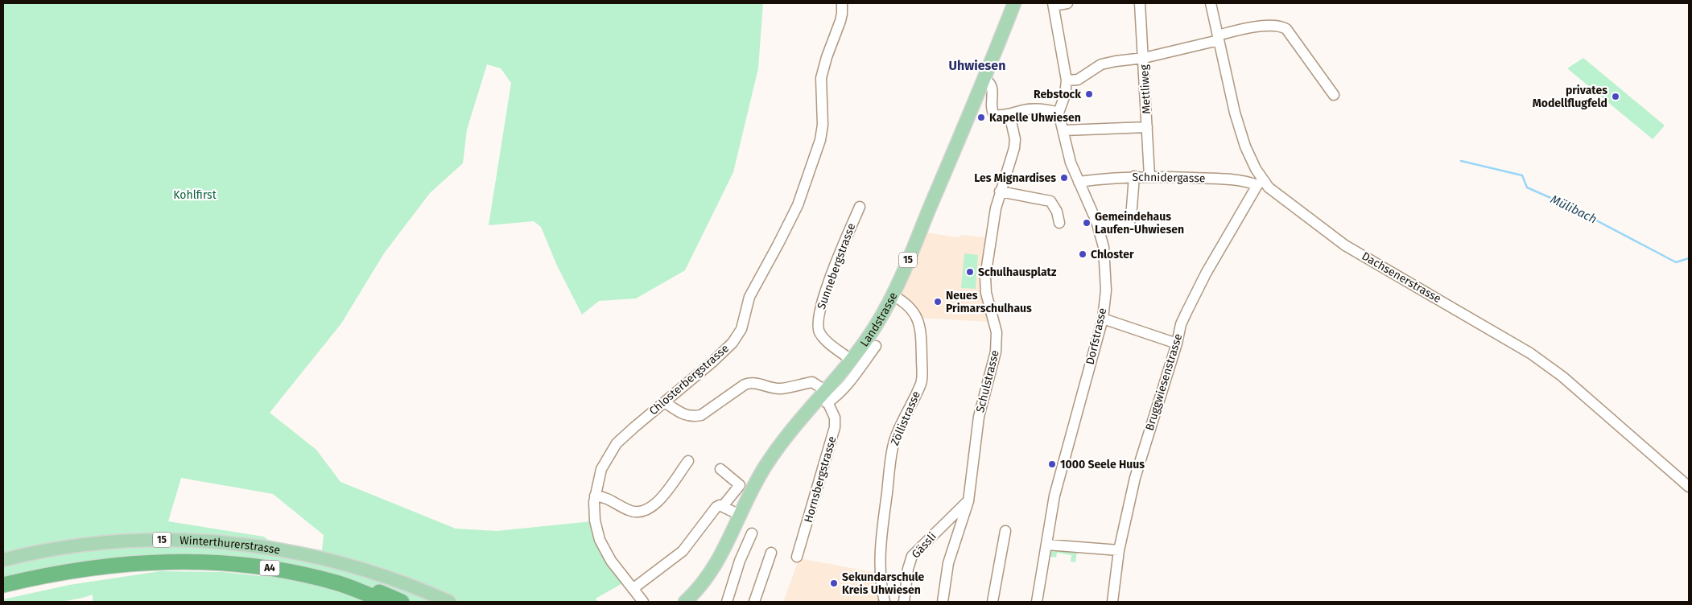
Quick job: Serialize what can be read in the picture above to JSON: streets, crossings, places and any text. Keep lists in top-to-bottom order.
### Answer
{
  "streets": {
    "highway": ["A4"],
    "main road": ["15", "Landstrasse", "Winterthurerstrasse"],
    "street": [
      "Mettliweg",
      "Schnidergasse",
      "Sunnebergstrasse",
      "Dachsenerstrasse",
      "Dorfstrasse",
      "Chlosterbergstrasse",
      "Schulstrasse",
      "Bruggwiesenstrasse",
      "Zöllistrasse",
      "Hornsbergstrasse",
      "Gässli"
    ]
  },
  "crossings": [
    ["Mettliweg", "Schnidergasse"],
    ["Schnidergasse", "Dachsenerstrasse"],
    ["Schnidergasse", "Dorfstrasse"],
    ["Schnidergasse", "Bruggwiesenstrasse"],
    ["Sunnebergstrasse", "Landstrasse"],
    ["Dachsenerstrasse", "Bruggwiesenstrasse"],
    ["Landstrasse", "Zöllistrasse"],
    ["Landstrasse", "Hornsbergstrasse"],
    ["Chlosterbergstrasse", "Hornsbergstrasse"],
    ["Schulstrasse", "Gässli"]
  ],
  "districts": ["Uhwiesen"],
  "water": ["Mülibach"],
  "parks": ["Kohlfirst"],
  "places": [
    "Rebstock",
    "privates Modellflugfeld",
    "Kapelle Uhwiesen",
    "Les Mignardises",
    "Gemeindehaus Laufen-Uhwiesen",
    "Chloster",
    "Schulhausplatz",
    "Neues Primarschulhaus",
    "1000 Seele Huus",
    "Sekundarschule Kreis Uhwiesen"
  ]
}
